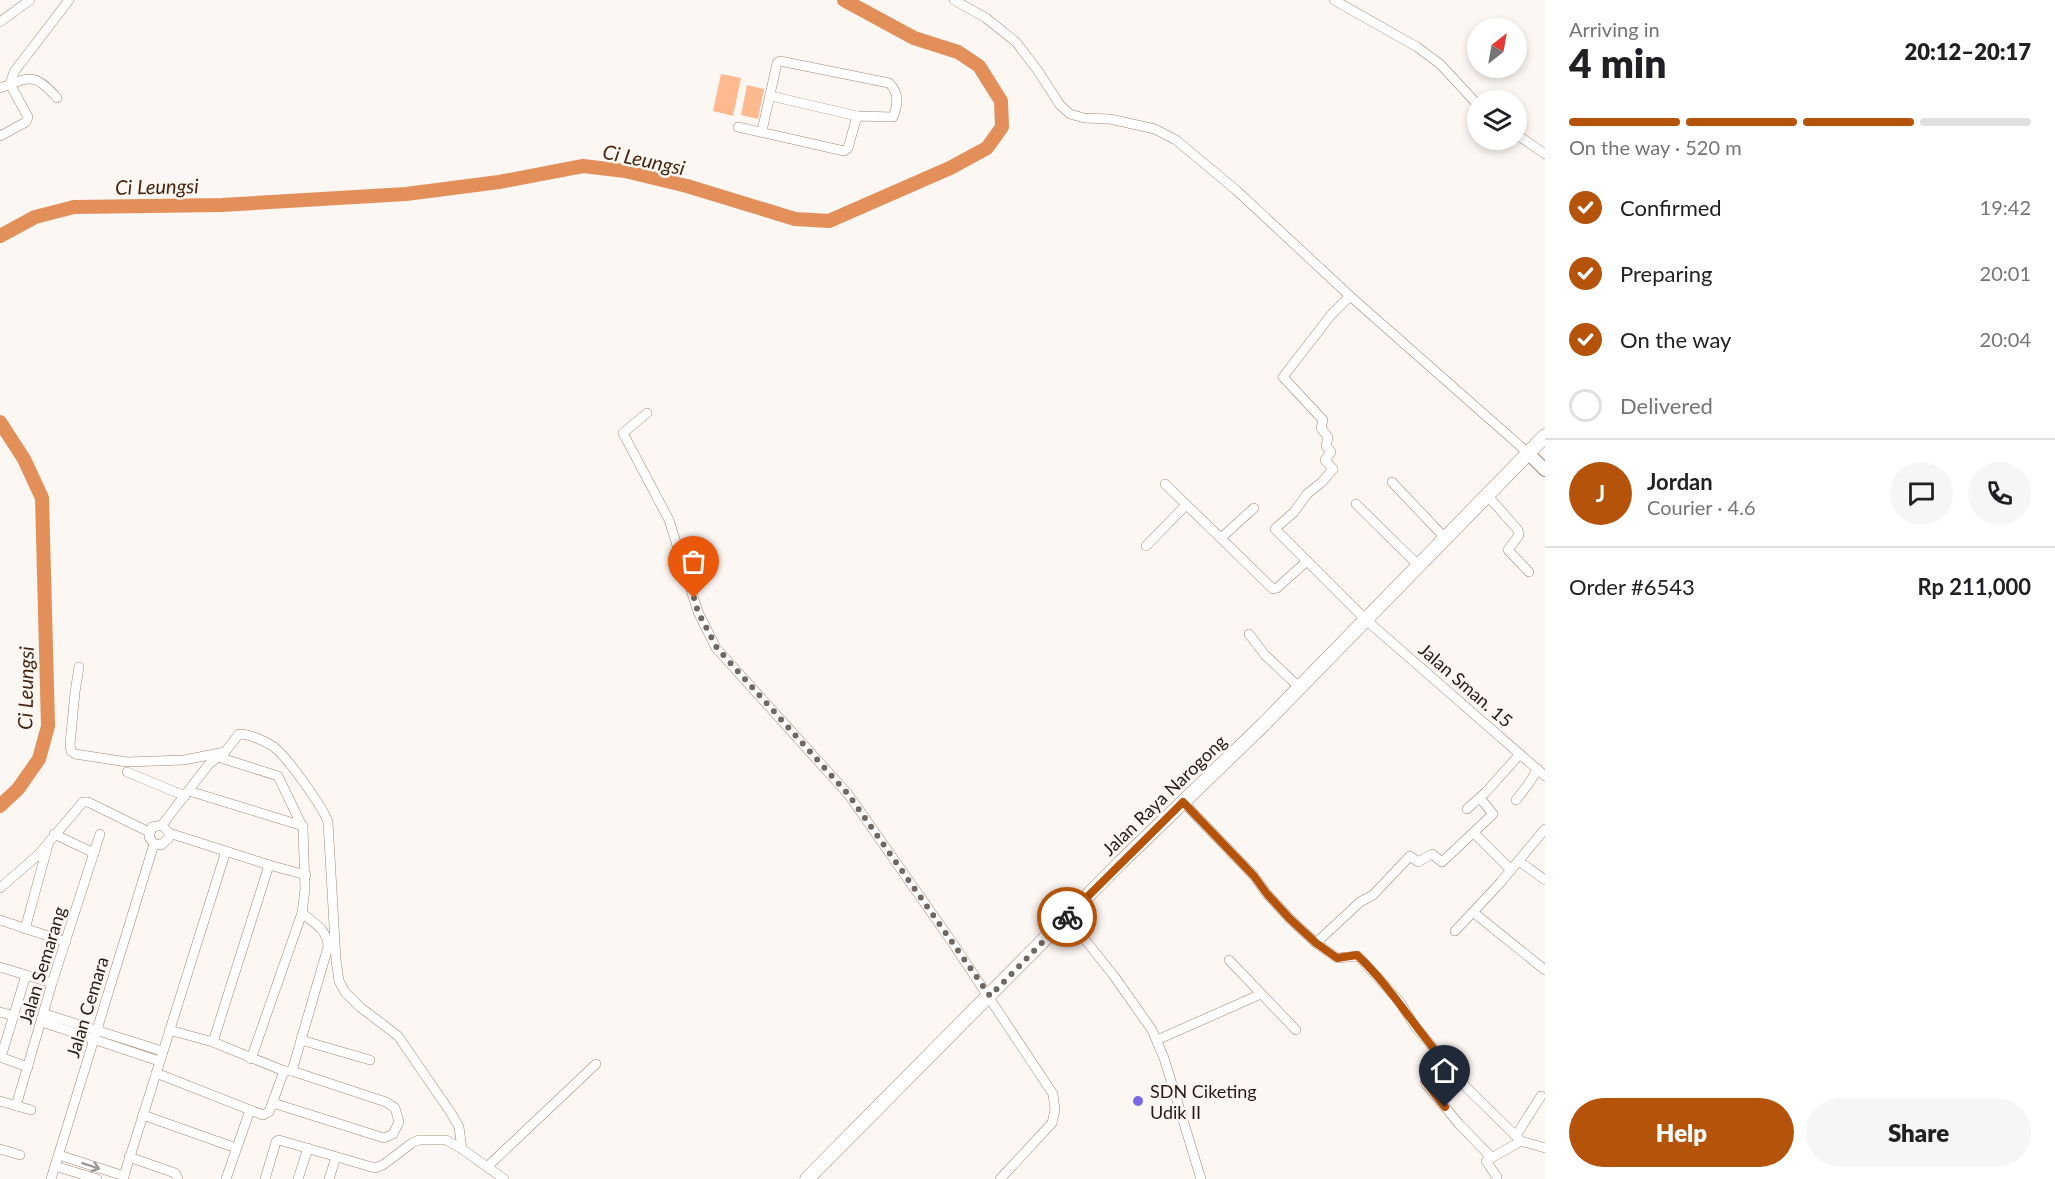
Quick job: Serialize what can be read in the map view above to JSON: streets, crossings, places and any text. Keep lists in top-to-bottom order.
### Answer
{
  "streets": {
    "main road": ["Jalan Raya Narogong"],
    "street": ["Jalan Sman. 15", "Jalan Semarang", "Jalan Cemara"]
  },
  "crossings": [
    ["Jalan Sman. 15", "Jalan Raya Narogong"]
  ],
  "water": ["Ci Leungsi"],
  "places": ["SDN Ciketing Udik II"],
  "north": "top right",
  "page": {
    "heading": ["4 min", "Arriving in", "20:12–20:17"],
    "panel": [
      "Jordan",
      "Courier · 4.6",
      "Order #6543",
      "Rp 211,000"
    ],
    "bar": "On the way · 520 m",
    "list": [
      ["Confirmed", "19:42"],
      ["Preparing", "20:01"],
      ["On the way", "20:04"],
      "Delivered"
    ],
    "round": "J",
    "buttons": ["Help", "Share"]
  }
}
